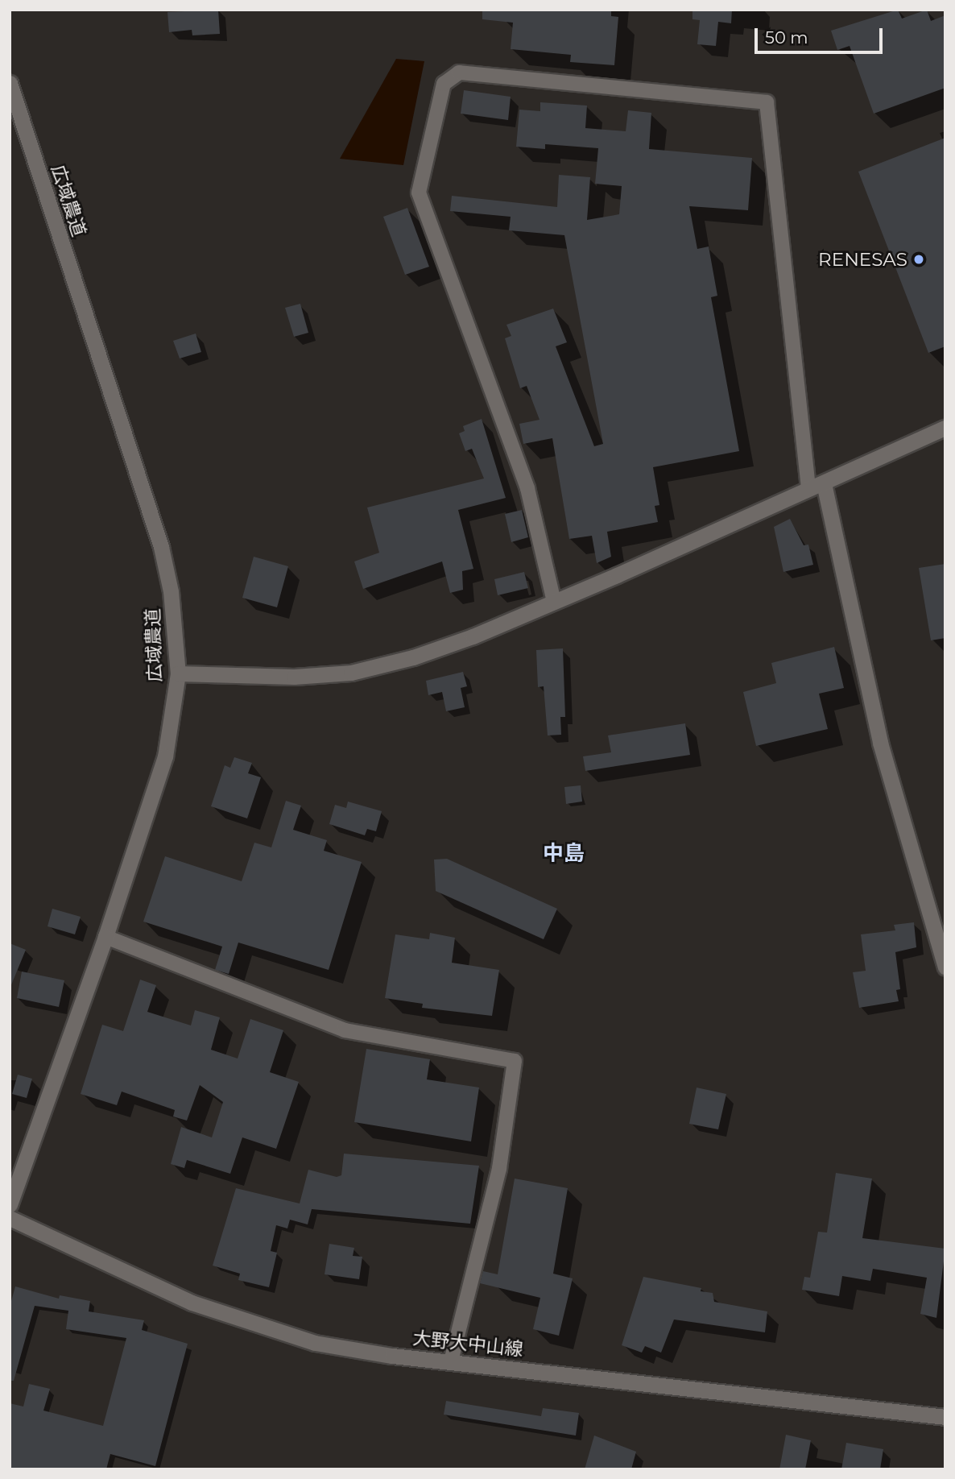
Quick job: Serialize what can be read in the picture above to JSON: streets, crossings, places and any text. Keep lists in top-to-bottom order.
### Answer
{
  "streets": {
    "street": ["広域農道", "大野大中山線"]
  },
  "districts": ["中島"],
  "places": ["RENESAS"],
  "scale_bar": "50 m"
}
